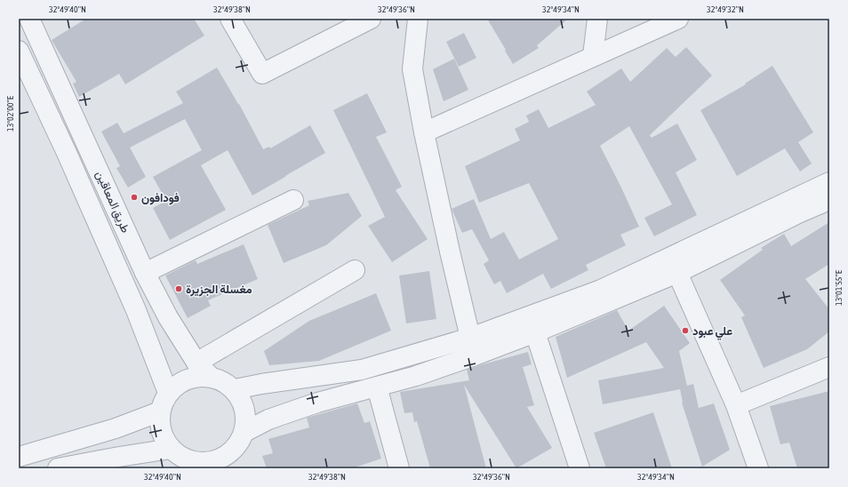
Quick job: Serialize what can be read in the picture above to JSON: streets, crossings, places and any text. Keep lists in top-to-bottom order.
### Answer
{
  "streets": {
    "street": ["طريق المعاقين"]
  },
  "places": ["فودافون", "مغسلة الجزيرة", "علي عبود"],
  "coordinates": [
    "32°49'40\"N",
    "32°49'38\"N",
    "32°49'36\"N",
    "32°49'34\"N",
    "32°49'32\"N",
    "13°02'00\"E",
    "13°01'55\"E"
  ]
}
